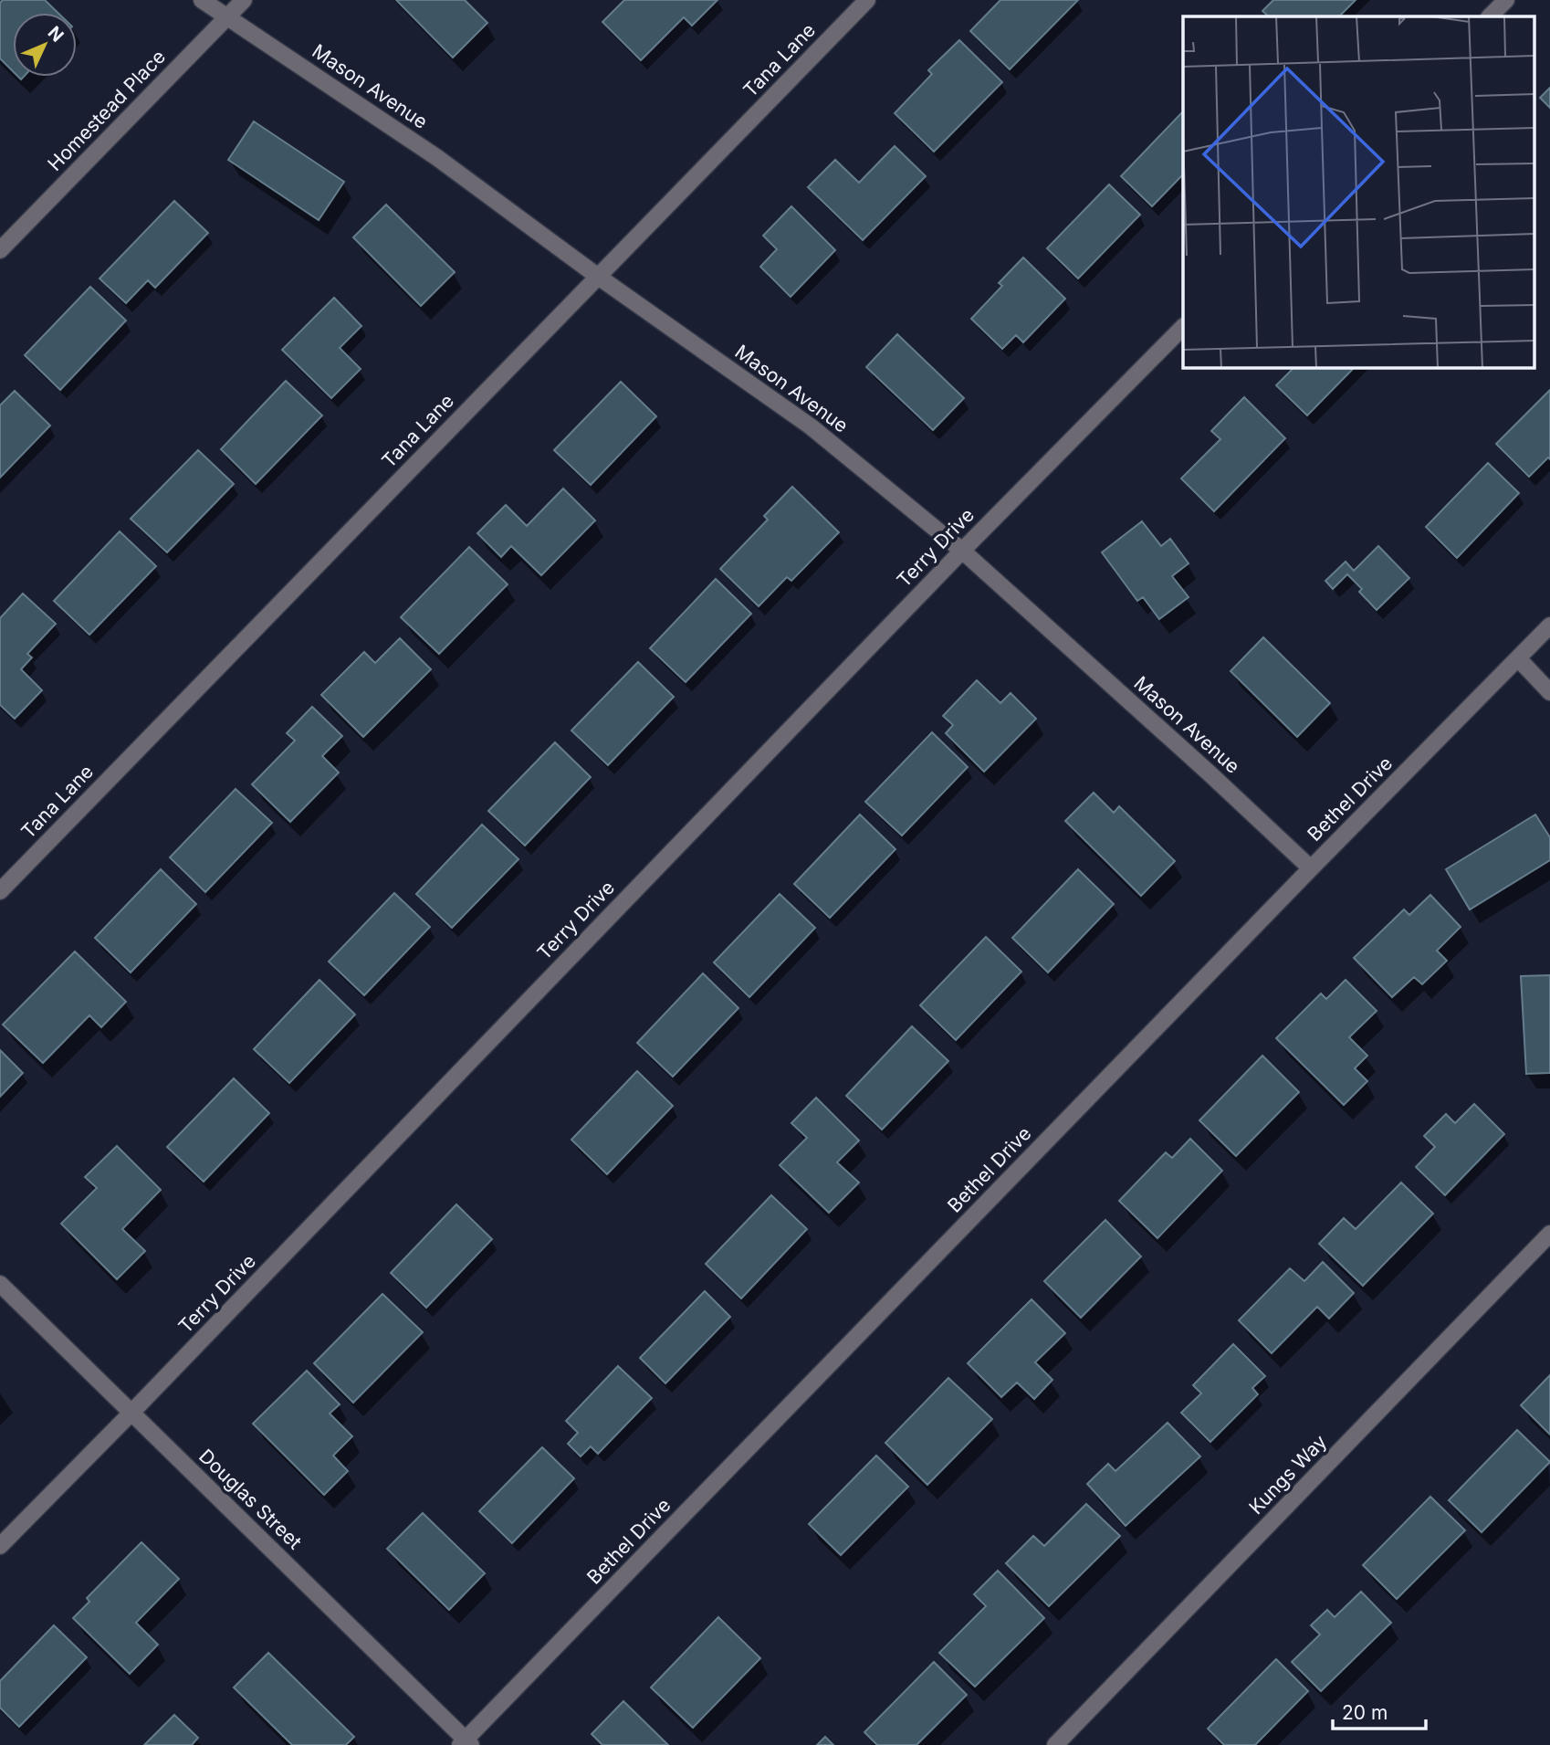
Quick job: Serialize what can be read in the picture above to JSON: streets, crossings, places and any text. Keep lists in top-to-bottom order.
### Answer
{
  "streets": {
    "street": [
      "Tana Lane",
      "Mason Avenue",
      "Homestead Place",
      "Terry Drive",
      "Bethel Drive",
      "Kungs Way",
      "Douglas Street"
    ]
  },
  "crossings": [
    ["Tana Lane", "Mason Avenue"],
    ["Mason Avenue", "Homestead Place"],
    ["Mason Avenue", "Terry Drive"],
    ["Mason Avenue", "Bethel Drive"],
    ["Terry Drive", "Douglas Street"],
    ["Bethel Drive", "Douglas Street"]
  ],
  "scale_bar": "20 m",
  "north": "top right"
}
